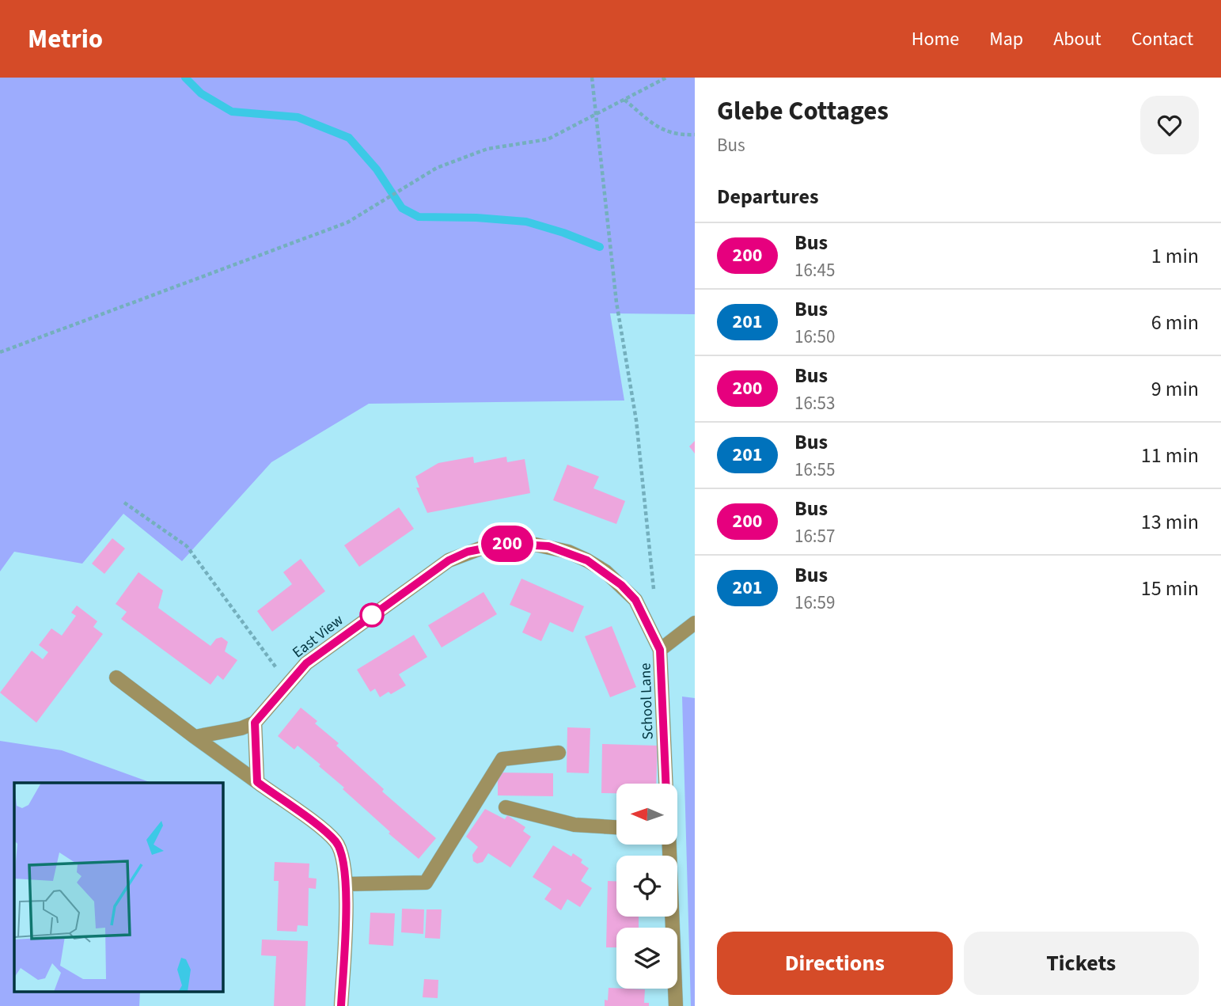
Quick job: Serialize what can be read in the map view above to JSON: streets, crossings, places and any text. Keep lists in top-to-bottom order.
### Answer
{
  "streets": {
    "street": ["East View", "School Lane"]
  },
  "crossings": [
    ["East View", "School Lane"]
  ],
  "lines": ["bus line 200"],
  "north": "left",
  "page": {
    "header": "Metrio",
    "nav": [
      "Home",
      "Map",
      "About",
      "Contact"
    ],
    "on_map": "200",
    "heading": [
      ["Glebe Cottages", "Bus"],
      "Departures"
    ],
    "list": [
      {
        "mark": "200",
        "name": "Bus",
        "note": "16:45",
        "value": "1 min"
      },
      {
        "mark": "201",
        "name": "Bus",
        "note": "16:50",
        "value": "6 min"
      },
      {
        "mark": "200",
        "name": "Bus",
        "note": "16:53",
        "value": "9 min"
      },
      {
        "mark": "201",
        "name": "Bus",
        "note": "16:55",
        "value": "11 min"
      },
      {
        "mark": "200",
        "name": "Bus",
        "note": "16:57",
        "value": "13 min"
      },
      {
        "mark": "201",
        "name": "Bus",
        "note": "16:59",
        "value": "15 min"
      }
    ],
    "buttons": ["Directions", "Tickets"]
  }
}
